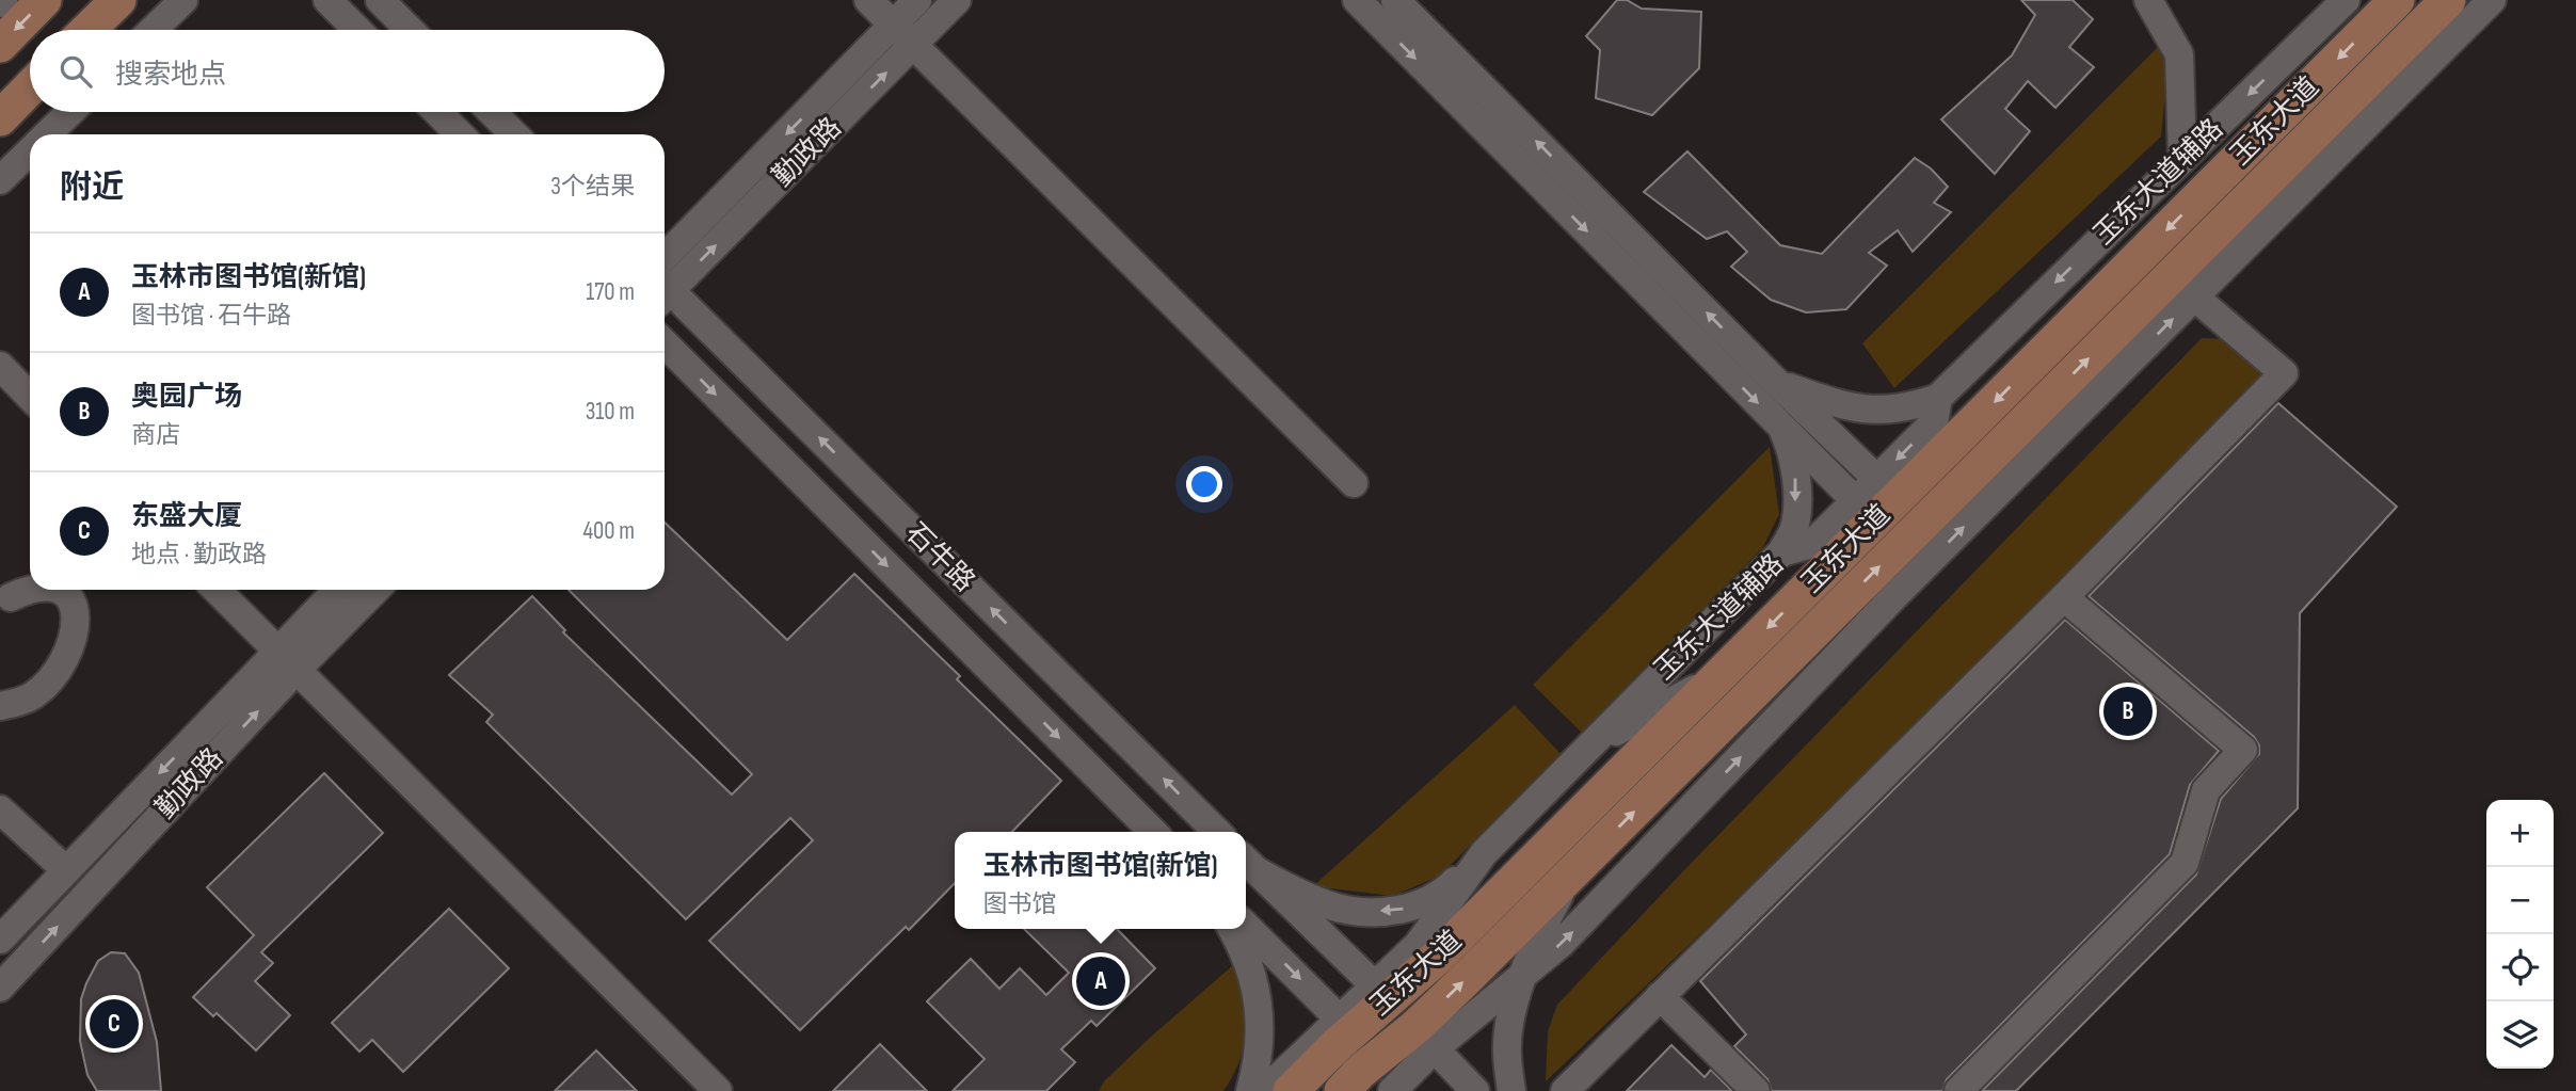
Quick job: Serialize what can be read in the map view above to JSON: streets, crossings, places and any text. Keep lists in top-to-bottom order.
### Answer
{
  "streets": {
    "main road": ["玉东大道"],
    "street": ["勤政路", "玉东大道辅路", "石牛路"]
  },
  "crossings": [
    ["玉东大道", "玉东大道辅路"]
  ],
  "page": {
    "search": "搜索地点",
    "heading": ["附近", "3个结果"],
    "list": [
      {
        "mark": "A",
        "name": "玉林市图书馆(新馆)",
        "note": "图书馆 · 石牛路",
        "value": "170 m"
      },
      {
        "mark": "B",
        "name": "奥园广场",
        "note": "商店",
        "value": "310 m"
      },
      {
        "mark": "C",
        "name": "东盛大厦",
        "note": "地点 · 勤政路",
        "value": "400 m"
      }
    ],
    "pins": ["B", "A", "C"],
    "map_buttons": ["+", "−"],
    "popup": ["玉林市图书馆(新馆)", "图书馆"]
  }
}
